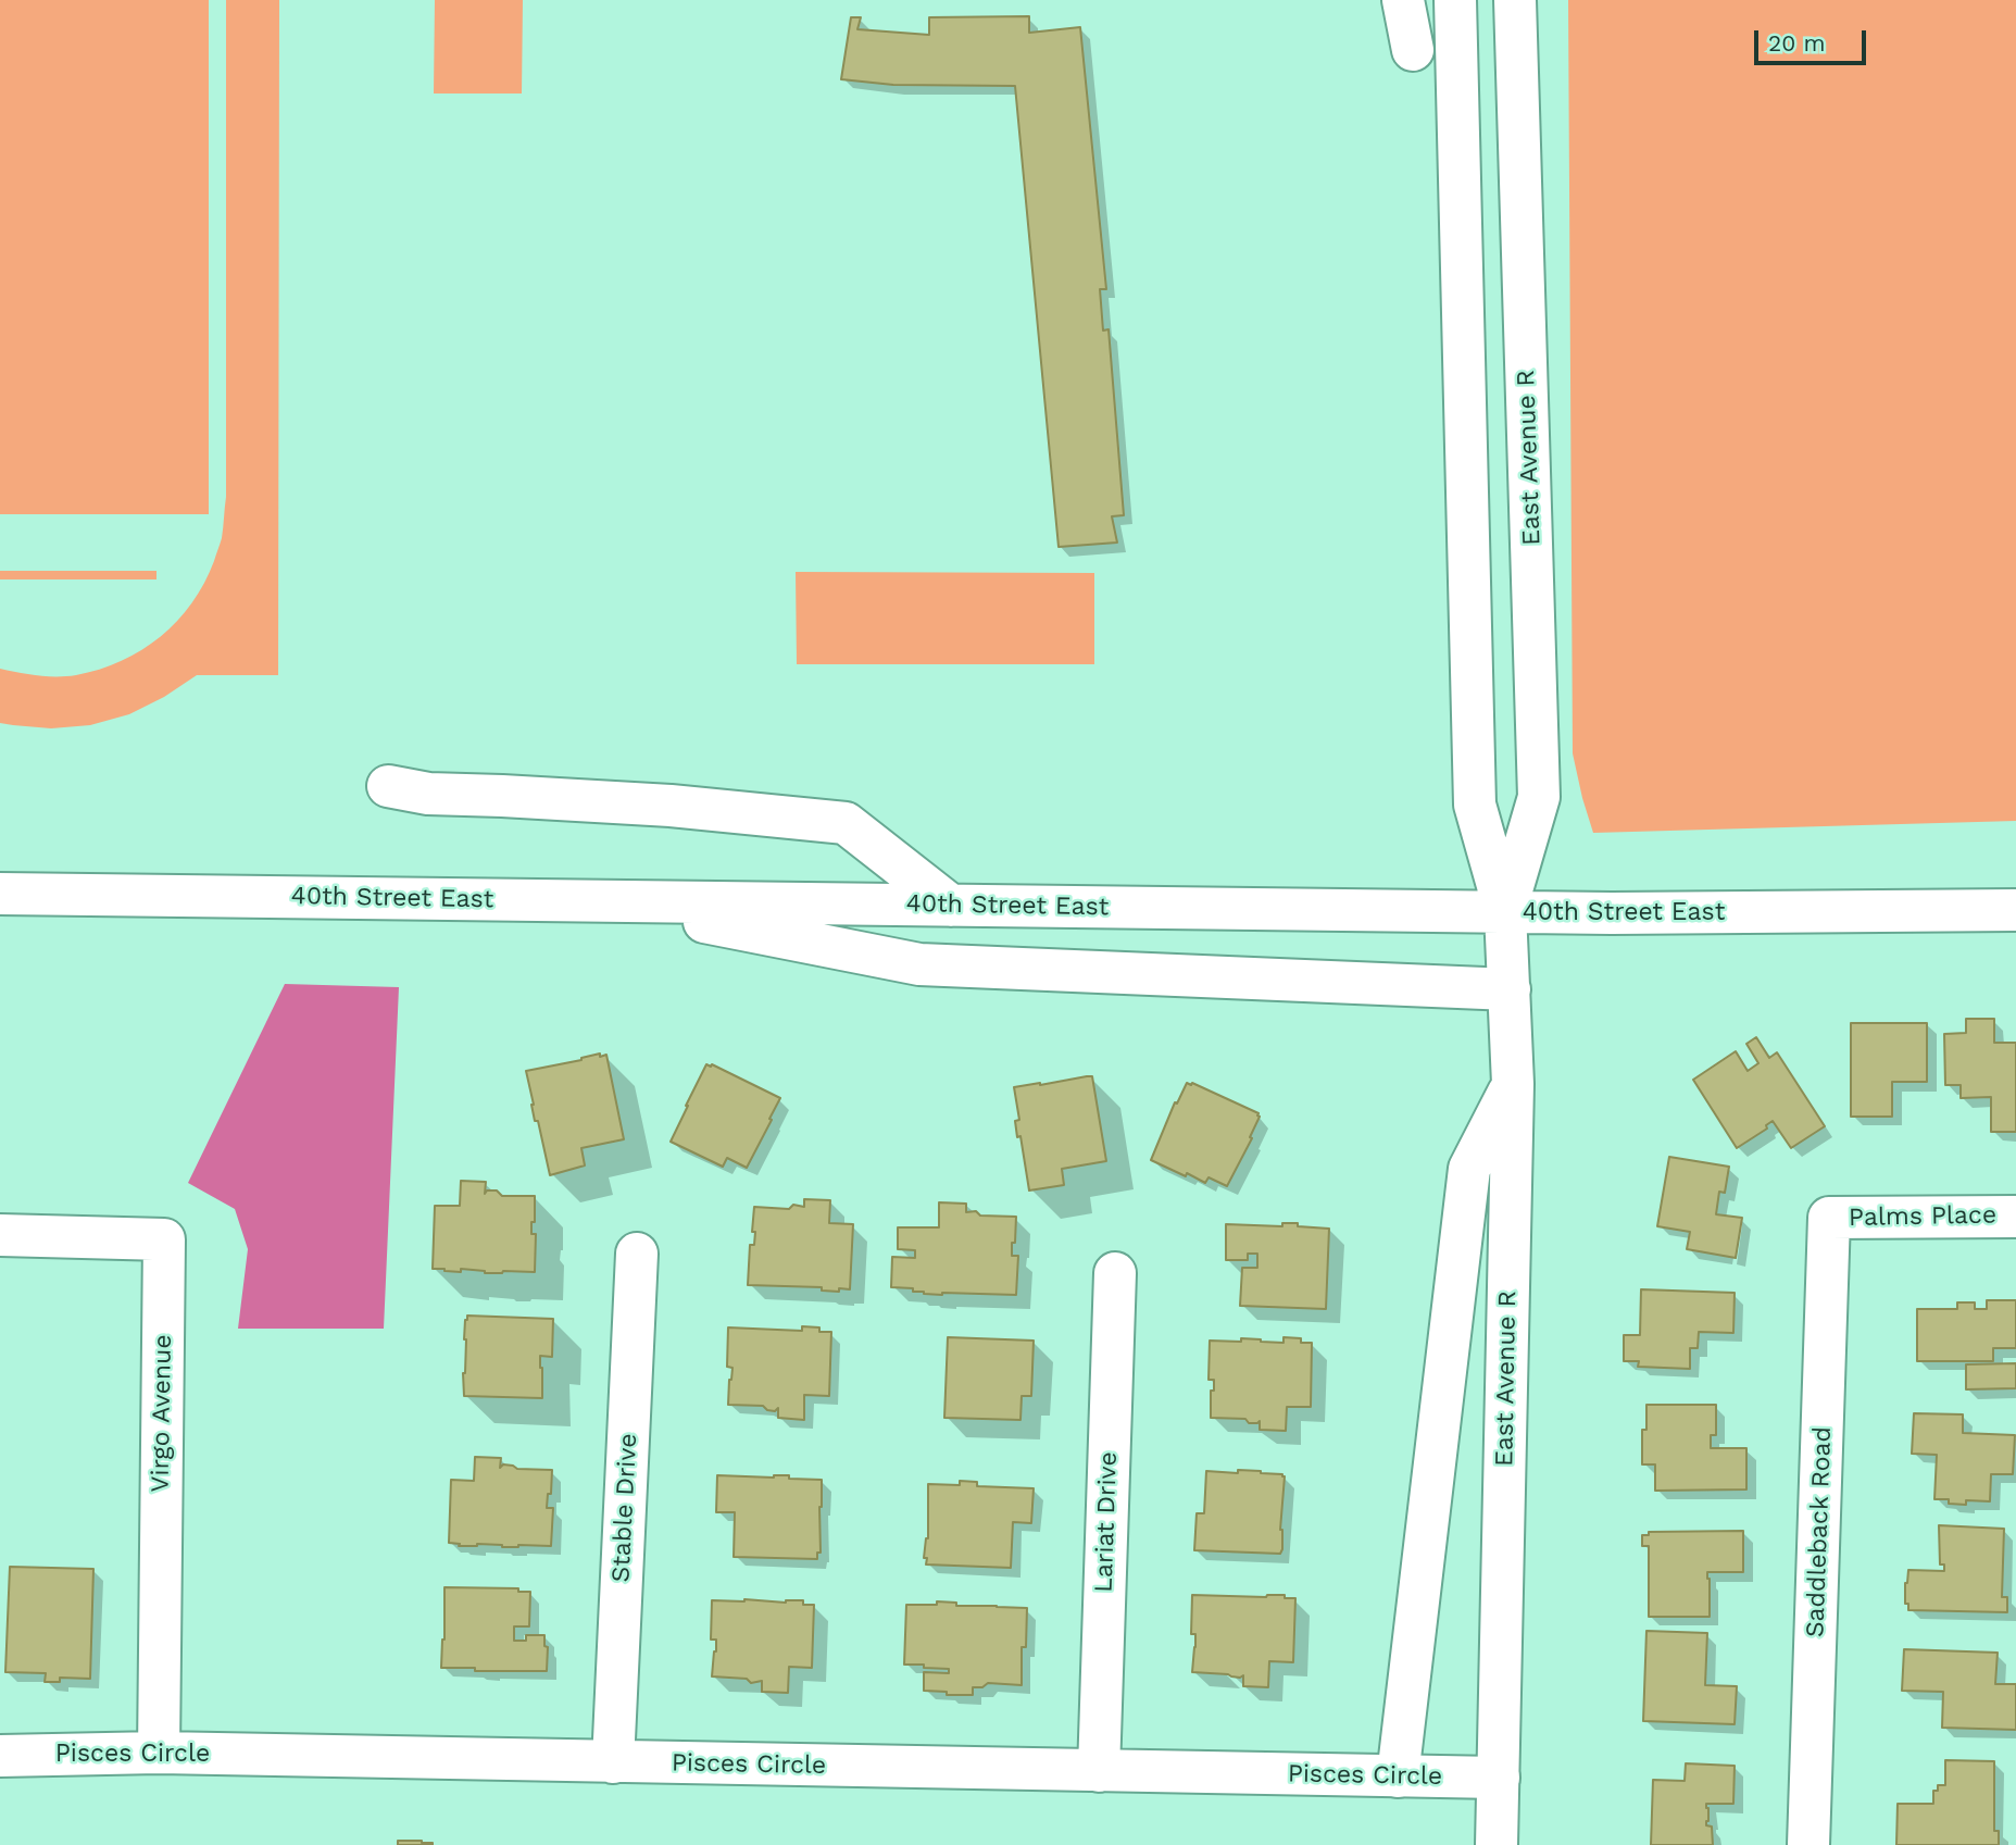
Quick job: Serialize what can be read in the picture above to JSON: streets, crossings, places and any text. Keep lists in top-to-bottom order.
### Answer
{
  "streets": {
    "main road": [
      "East Avenue R",
      "40th Street East",
      "Palms Place",
      "Virgo Avenue",
      "Stable Drive",
      "Lariat Drive",
      "Saddleback Road",
      "Pisces Circle"
    ]
  },
  "crossings": [
    ["East Avenue R", "40th Street East"],
    ["East Avenue R", "Pisces Circle"],
    ["Palms Place", "Saddleback Road"],
    ["Virgo Avenue", "Pisces Circle"],
    ["Stable Drive", "Pisces Circle"],
    ["Lariat Drive", "Pisces Circle"]
  ],
  "scale_bar": "20 m"
}
